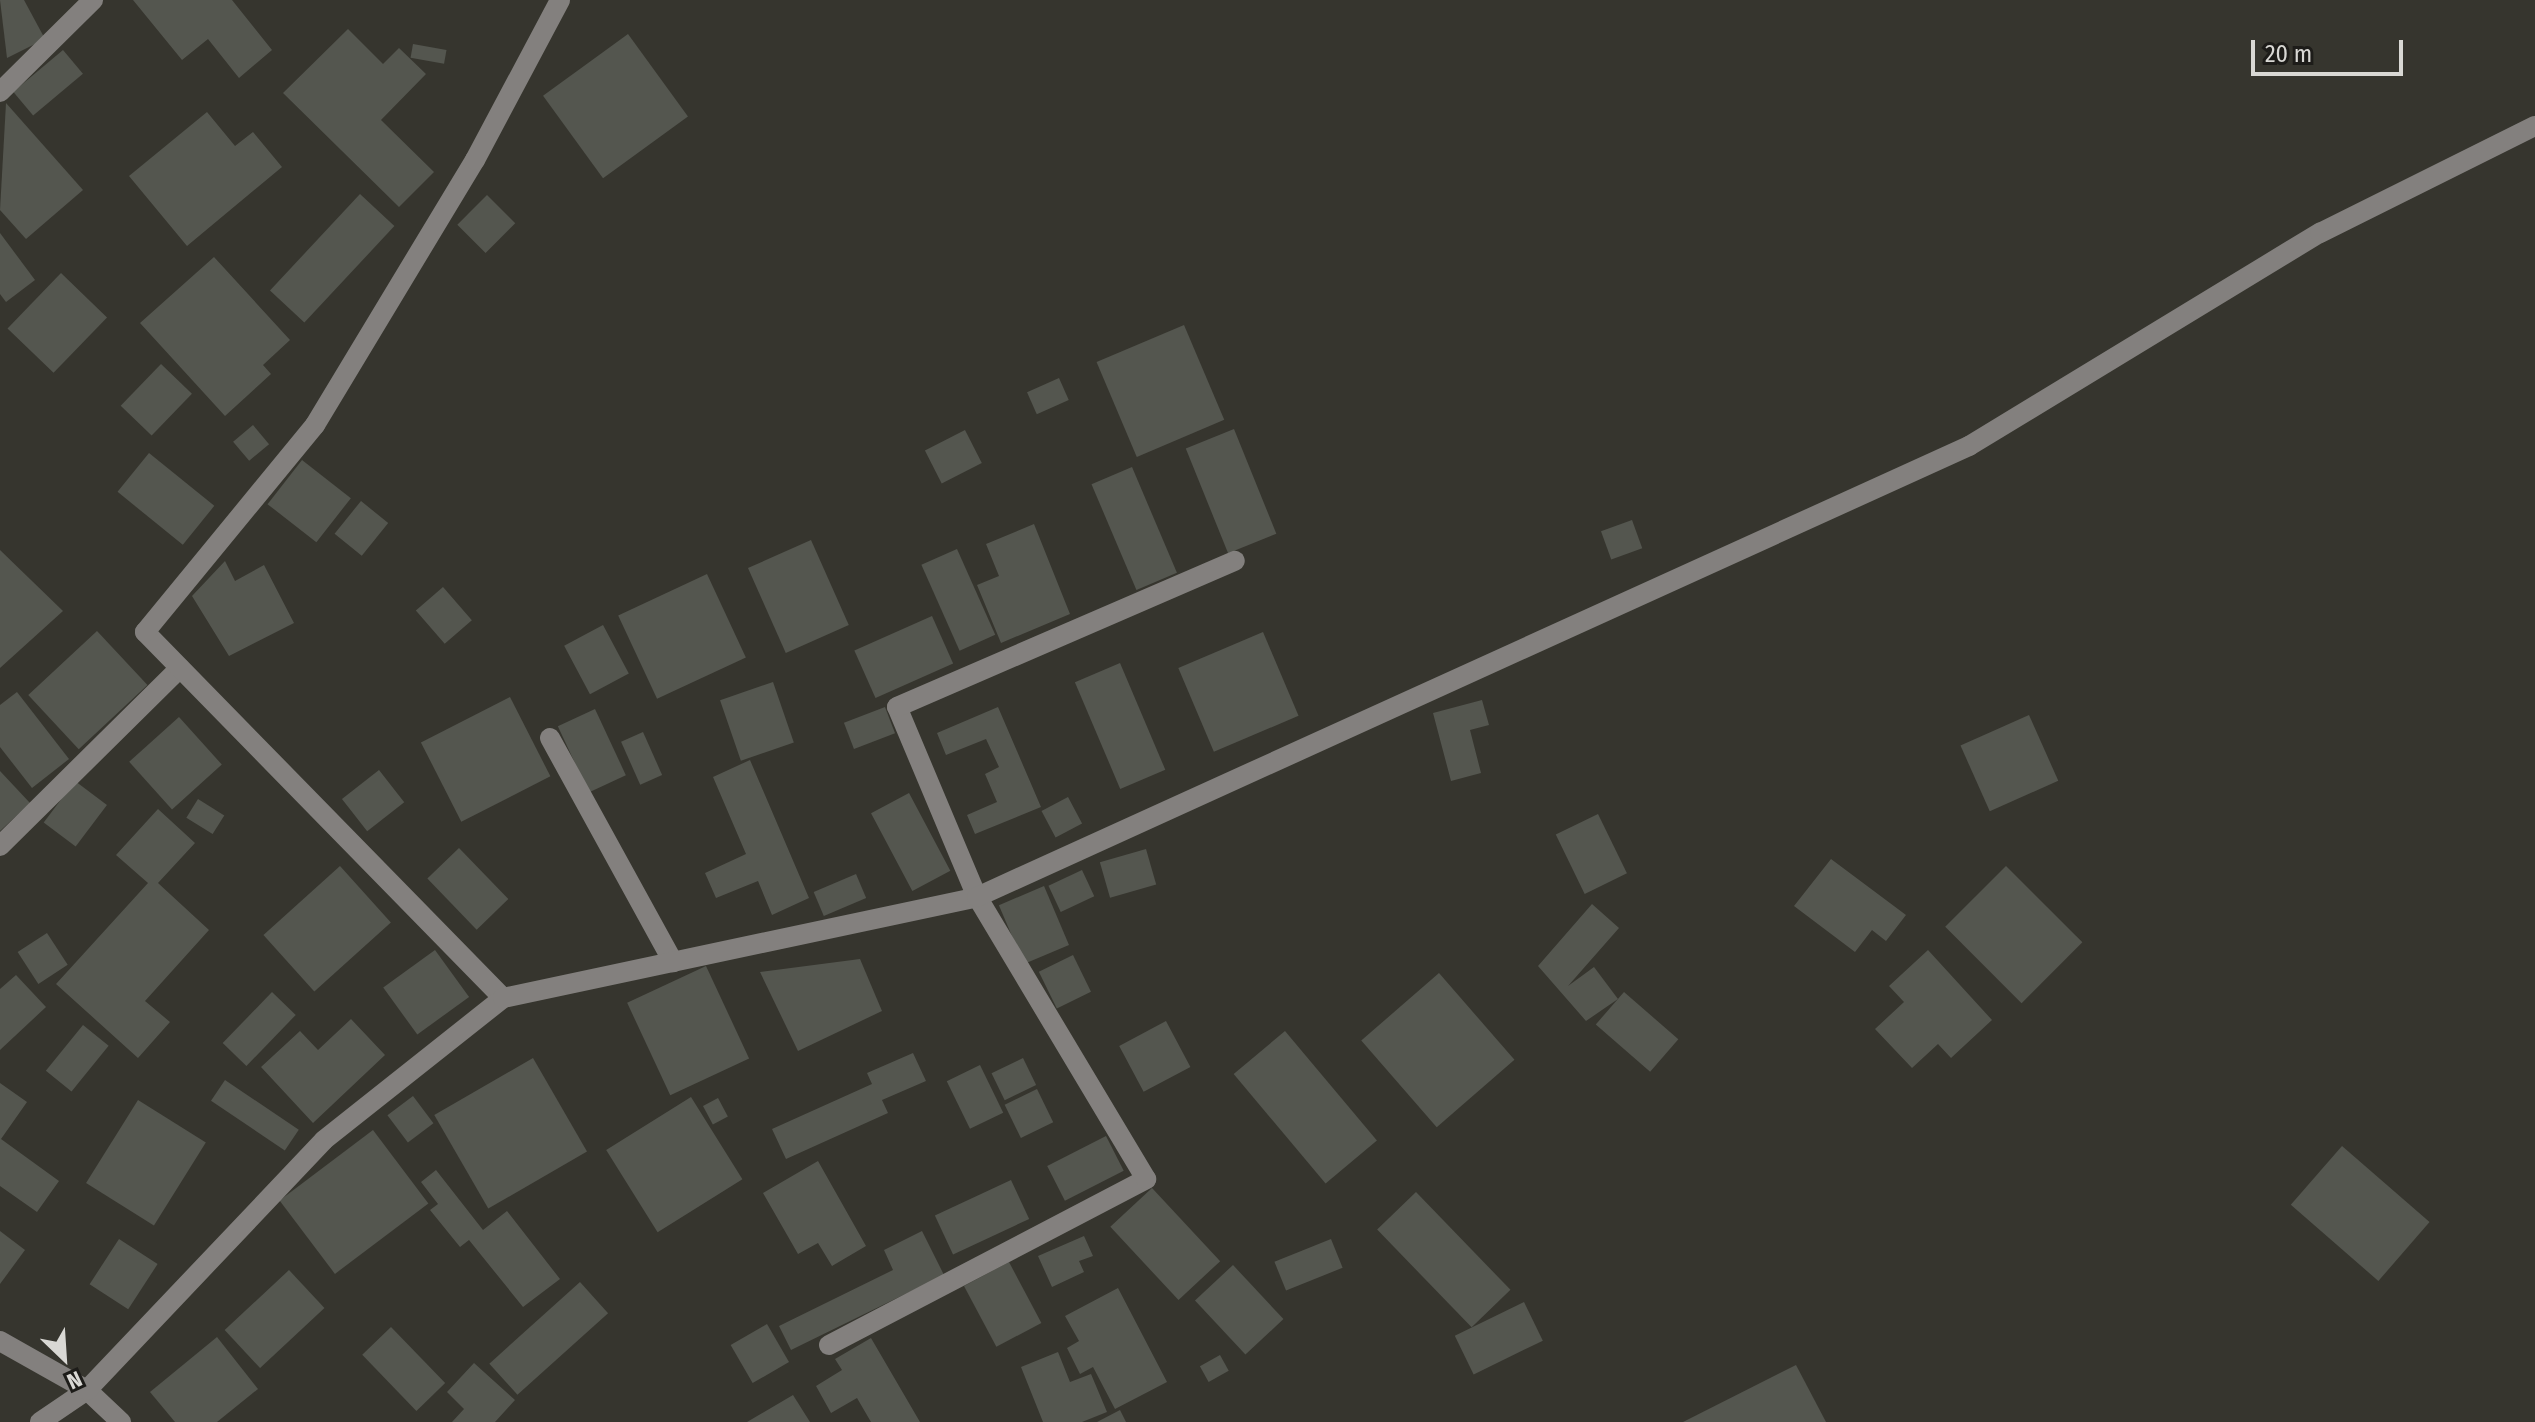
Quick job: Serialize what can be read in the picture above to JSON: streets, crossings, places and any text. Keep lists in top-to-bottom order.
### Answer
{
  "scale_bar": "20 m",
  "north": "bottom right"
}
